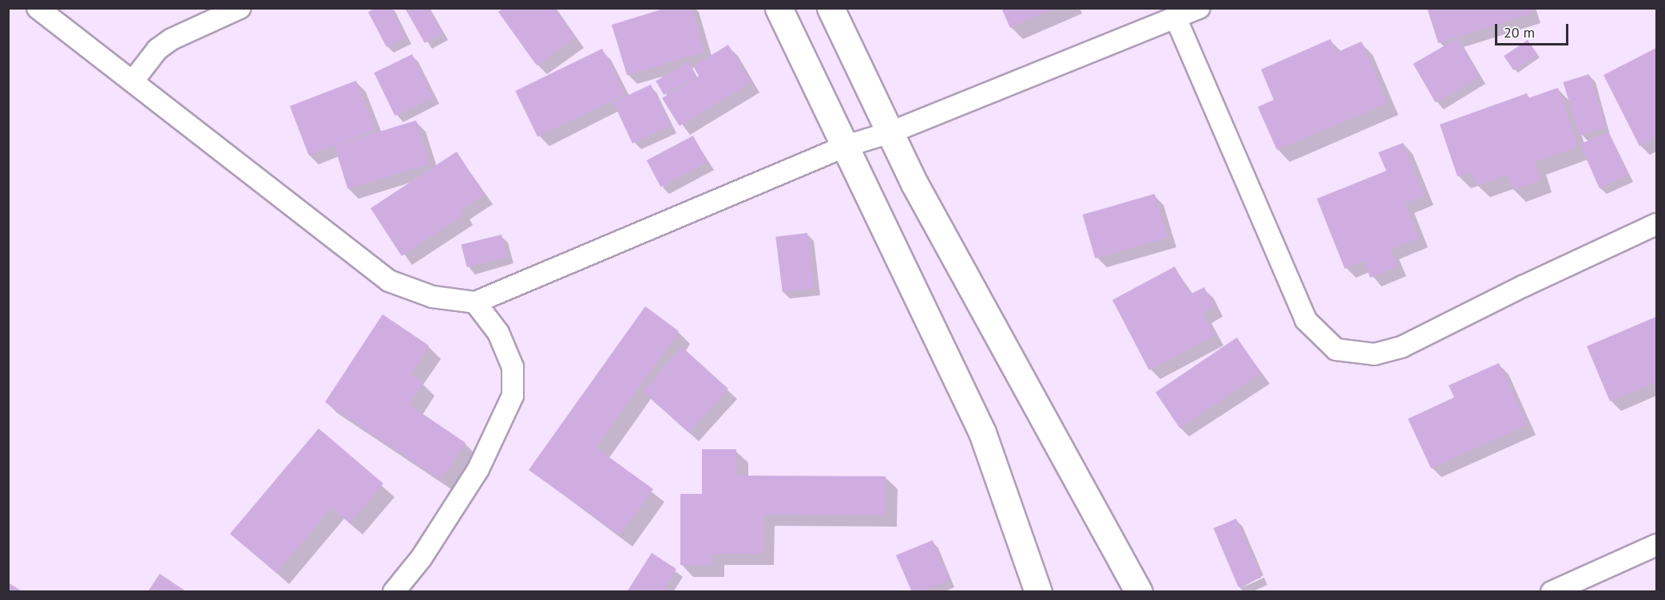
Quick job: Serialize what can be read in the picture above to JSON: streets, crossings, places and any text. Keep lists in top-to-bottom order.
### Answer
{
  "scale_bar": "20 m"
}
